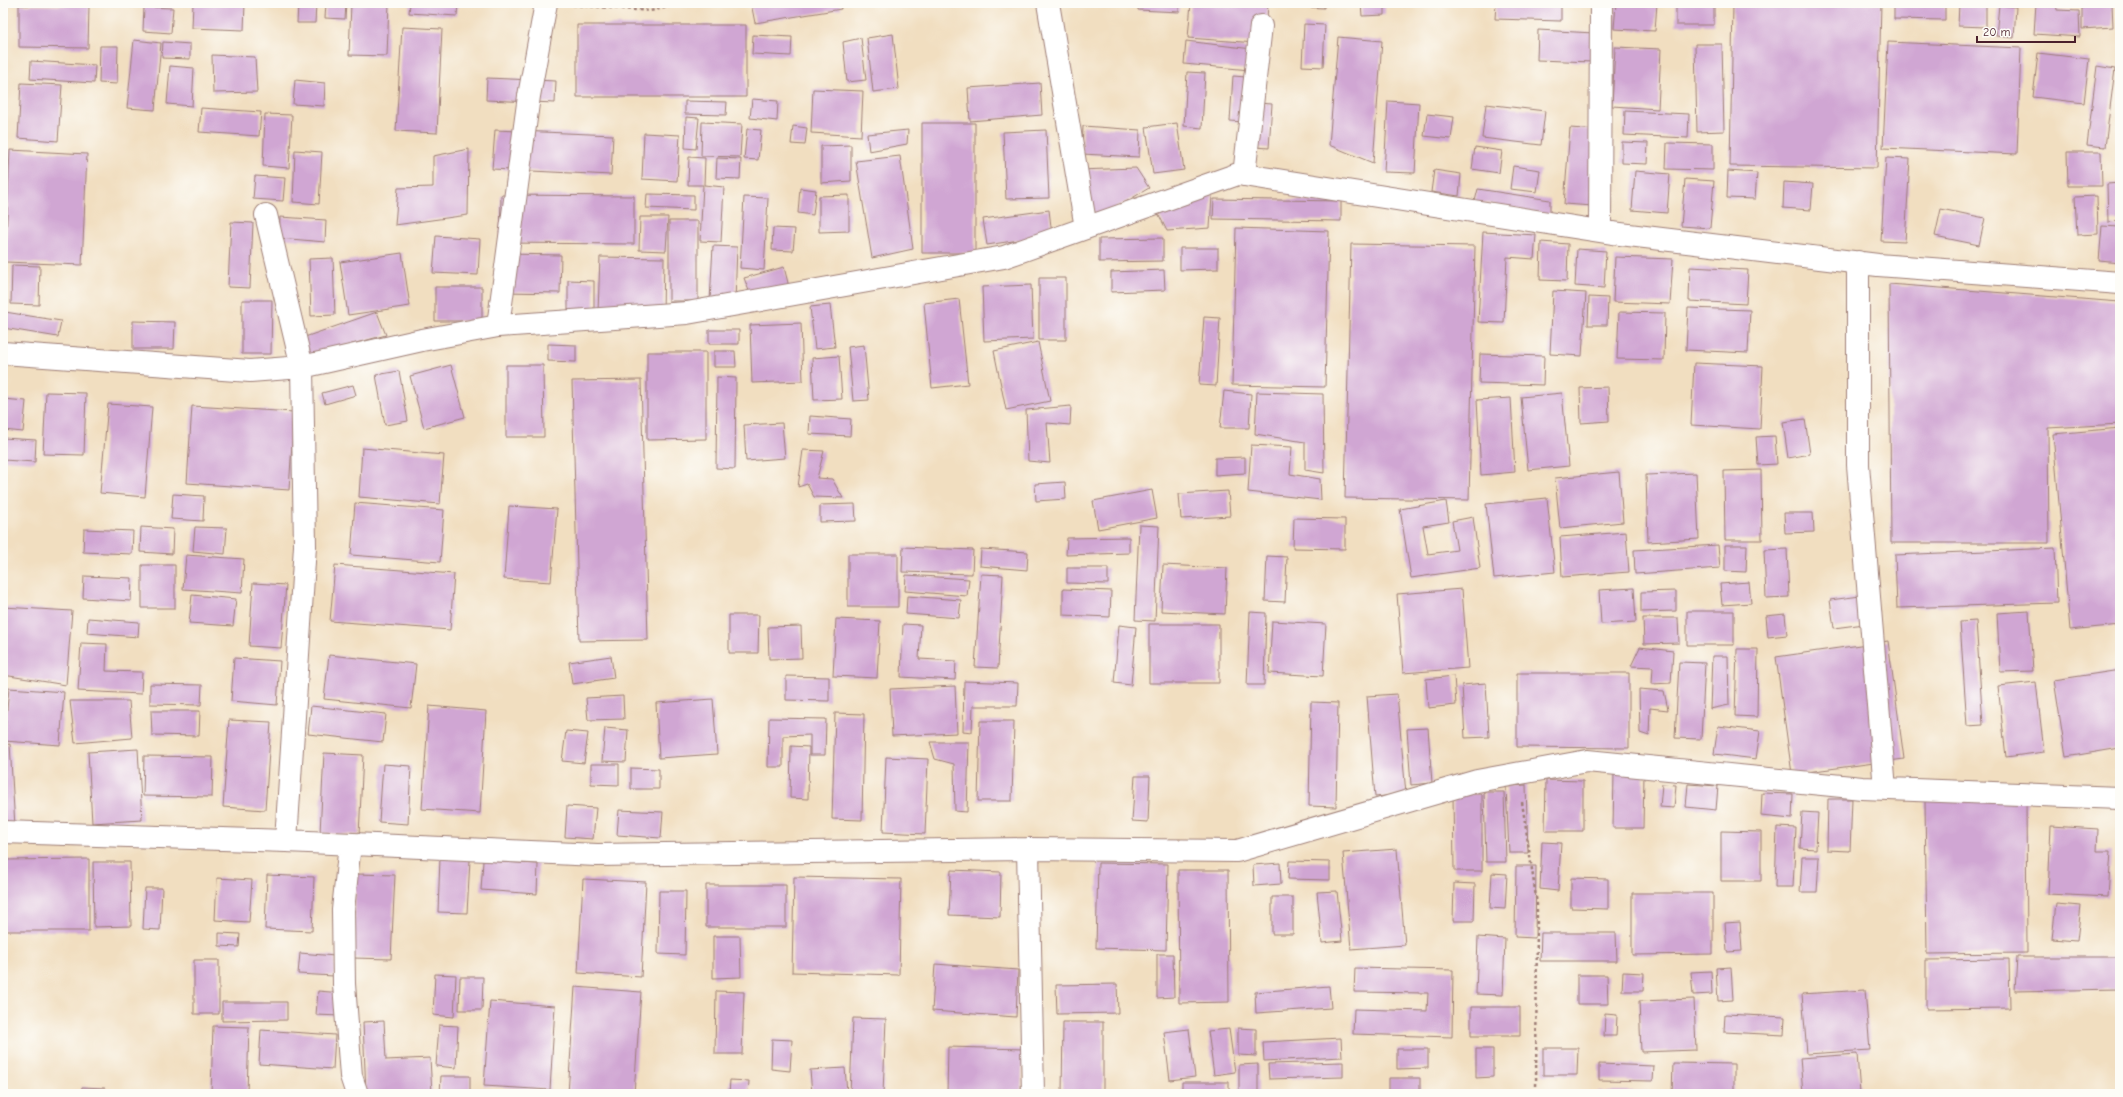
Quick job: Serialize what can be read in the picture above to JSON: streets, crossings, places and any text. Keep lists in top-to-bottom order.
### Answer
{
  "scale_bar": "20 m"
}
